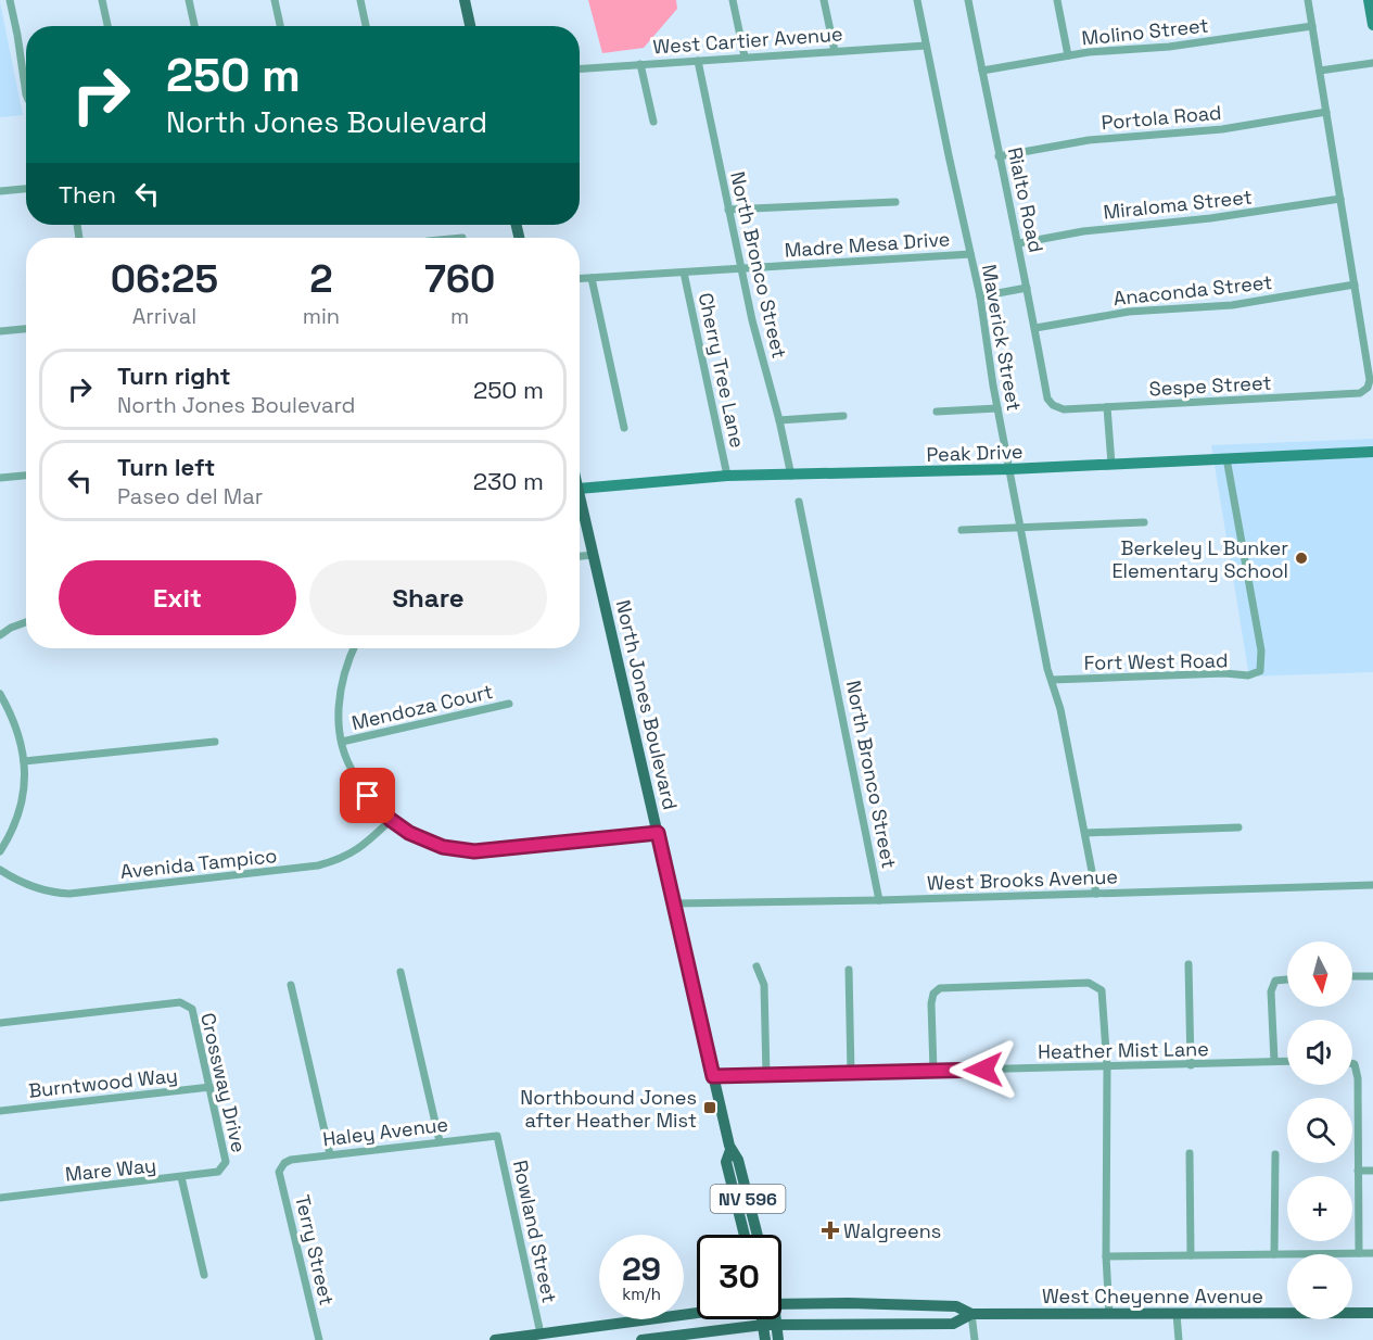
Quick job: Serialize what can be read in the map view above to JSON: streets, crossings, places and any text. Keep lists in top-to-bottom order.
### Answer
{
  "streets": {
    "main road": ["North Jones Boulevard", "NV 596", "West Cheyenne Avenue"],
    "street": [
      "Molino Street",
      "West Cartier Avenue",
      "Portola Road",
      "Rialto Road",
      "Miraloma Street",
      "Madre Mesa Drive",
      "North Bronco Street",
      "Anaconda Street",
      "Maverick Street",
      "Cherry Tree Lane",
      "Sespe Street",
      "Peak Drive",
      "Fort West Road",
      "Mendoza Court",
      "Avenida Tampico",
      "West Brooks Avenue",
      "Heather Mist Lane",
      "Burntwood Way",
      "Crossway Drive",
      "Haley Avenue",
      "Mare Way",
      "Rowland Street",
      "Terry Street"
    ]
  },
  "crossings": [
    ["Molino Street", "Rialto Road"],
    ["West Cartier Avenue", "North Bronco Street"],
    ["West Cartier Avenue", "Maverick Street"],
    ["Portola Road", "Rialto Road"],
    ["Rialto Road", "Miraloma Street"],
    ["Rialto Road", "Anaconda Street"],
    ["Rialto Road", "Sespe Street"],
    ["Madre Mesa Drive", "North Bronco Street"],
    ["Madre Mesa Drive", "Maverick Street"],
    ["Madre Mesa Drive", "Cherry Tree Lane"],
    ["North Bronco Street", "Peak Drive"],
    ["North Bronco Street", "West Brooks Avenue"],
    ["Anaconda Street", "Sespe Street"],
    ["Maverick Street", "Peak Drive"],
    ["Maverick Street", "Fort West Road"],
    ["Maverick Street", "West Brooks Avenue"],
    ["Cherry Tree Lane", "Peak Drive"],
    ["Peak Drive", "Fort West Road"],
    ["North Jones Boulevard", "West Brooks Avenue"],
    ["North Jones Boulevard", "Heather Mist Lane"],
    ["Burntwood Way", "Crossway Drive"],
    ["Crossway Drive", "Mare Way"],
    ["Haley Avenue", "Rowland Street"],
    ["Haley Avenue", "Terry Street"]
  ],
  "places": {
    "other": ["Berkeley L Bunker Elementary School"],
    "transit": ["Northbound Jones after Heather Mist"],
    "health": ["Walgreens"]
  },
  "north": "bottom",
  "page": {
    "turn": ["250 m", "North Jones Boulevard"],
    "then": "Then",
    "eta": [
      "06:25",
      "Arrival",
      "2",
      "min",
      "760",
      "m"
    ],
    "list": [
      {
        "name": "Turn right",
        "note": "North Jones Boulevard",
        "value": "250 m"
      },
      {
        "name": "Turn left",
        "note": "Paseo del Mar",
        "value": "230 m"
      }
    ],
    "buttons": ["Exit", "Share"],
    "map_buttons": ["+", "−"],
    "speed": "29 km/h",
    "limit": "30"
  }
}
